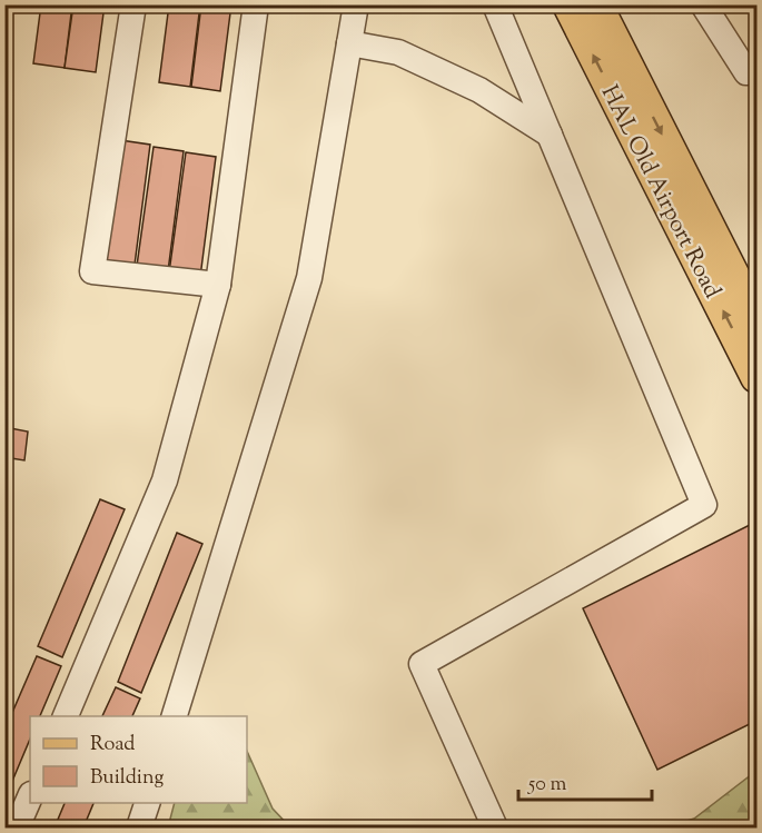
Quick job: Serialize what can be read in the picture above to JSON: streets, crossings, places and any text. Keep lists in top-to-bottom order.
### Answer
{
  "streets": {
    "main road": ["HAL Old Airport Road"]
  },
  "legend": ["Road", "Building"],
  "scale_bar": "50 m"
}
